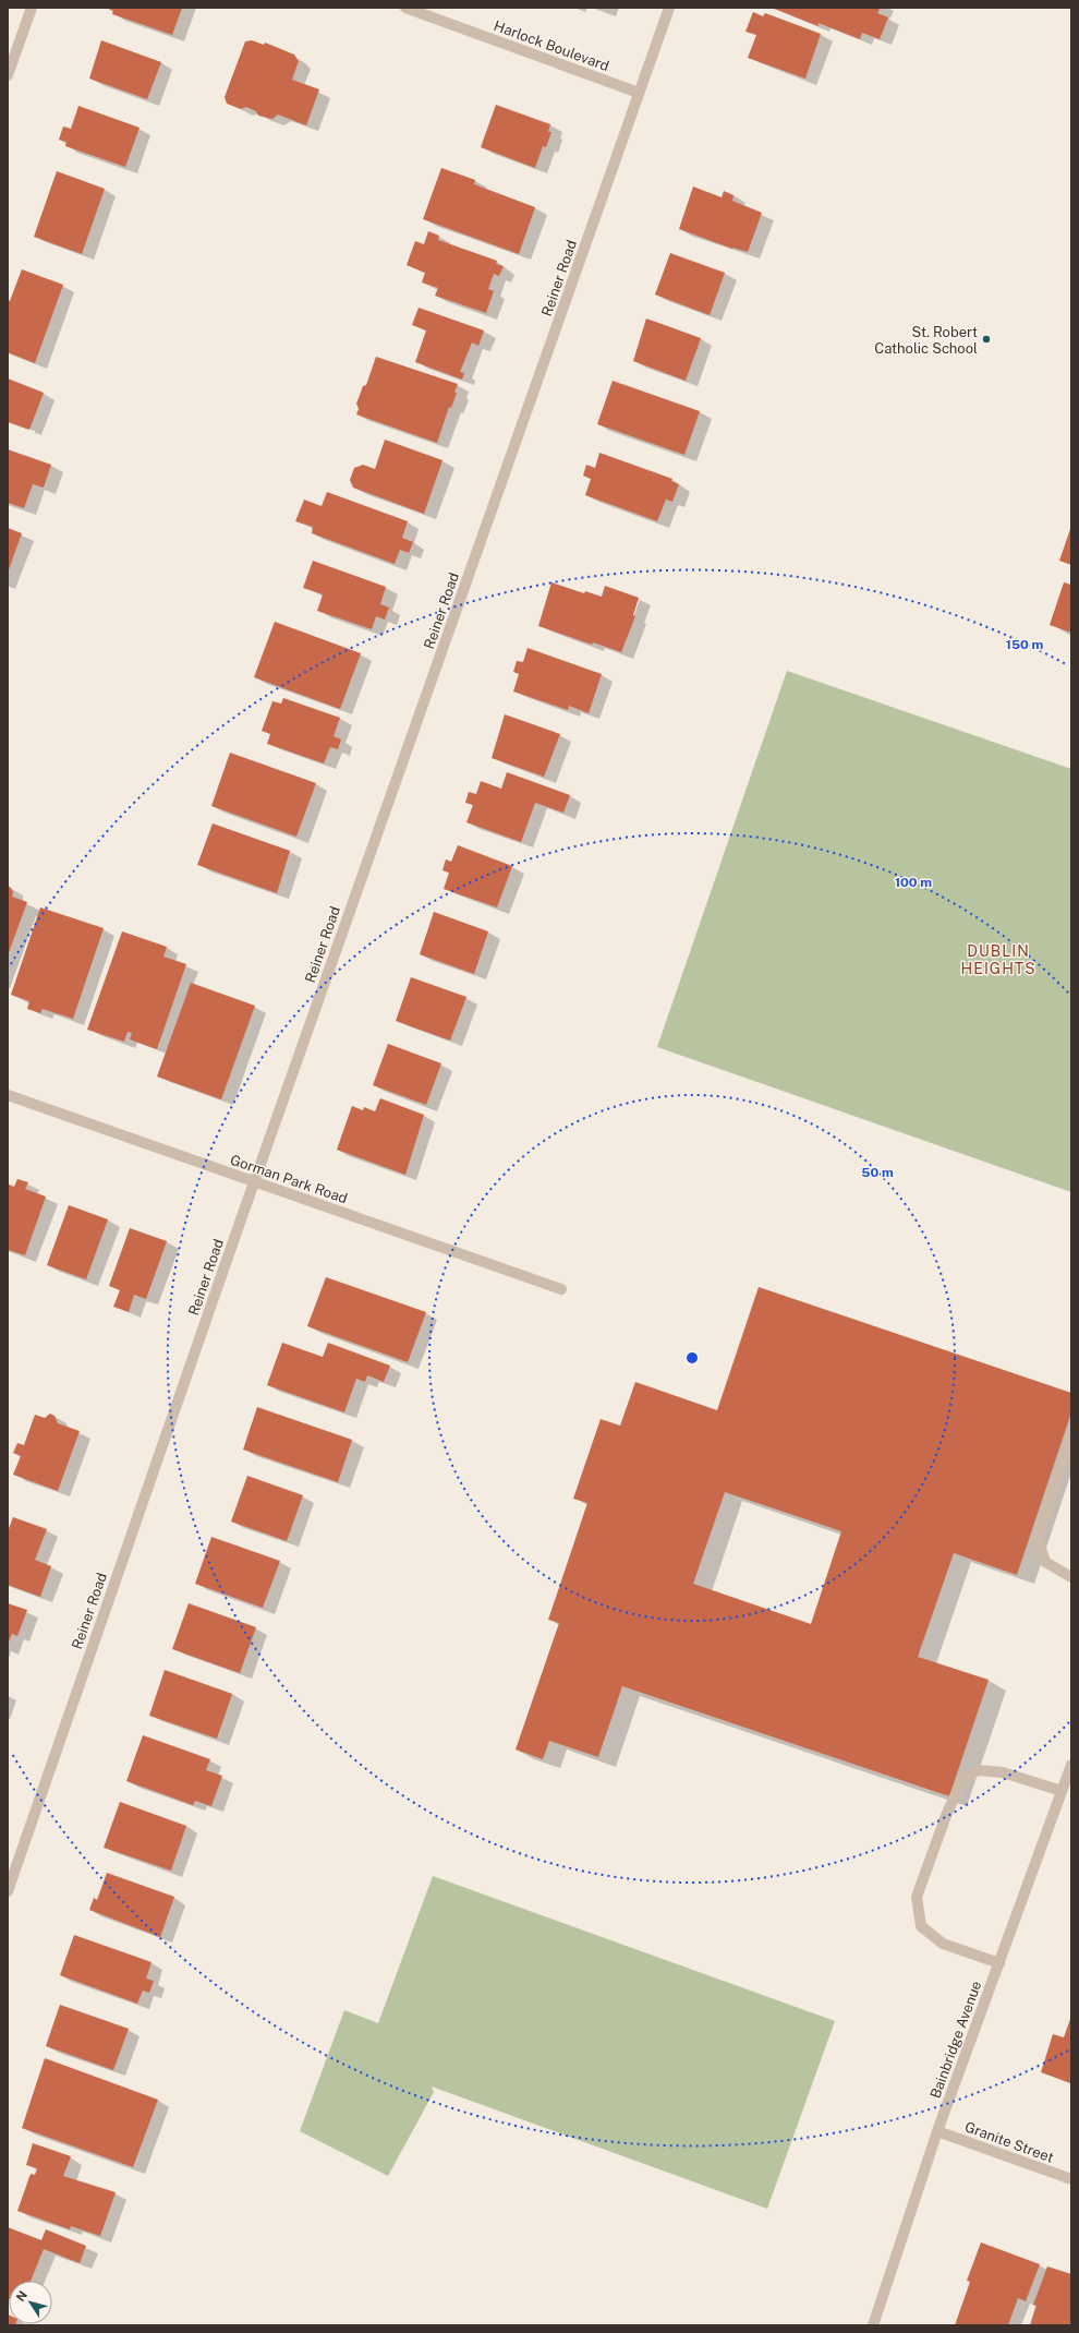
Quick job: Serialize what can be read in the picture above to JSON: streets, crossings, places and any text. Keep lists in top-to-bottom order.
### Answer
{
  "streets": {
    "street": [
      "Harlock Boulevard",
      "Reiner Road",
      "Gorman Park Road",
      "Bainbridge Avenue",
      "Granite Street"
    ]
  },
  "crossings": [
    ["Harlock Boulevard", "Reiner Road"],
    ["Reiner Road", "Gorman Park Road"],
    ["Bainbridge Avenue", "Granite Street"]
  ],
  "districts": ["DUBLIN HEIGHTS"],
  "places": ["St. Robert Catholic School"],
  "north": "top left",
  "rings": ["150 m", "100 m", "50 m"]
}
